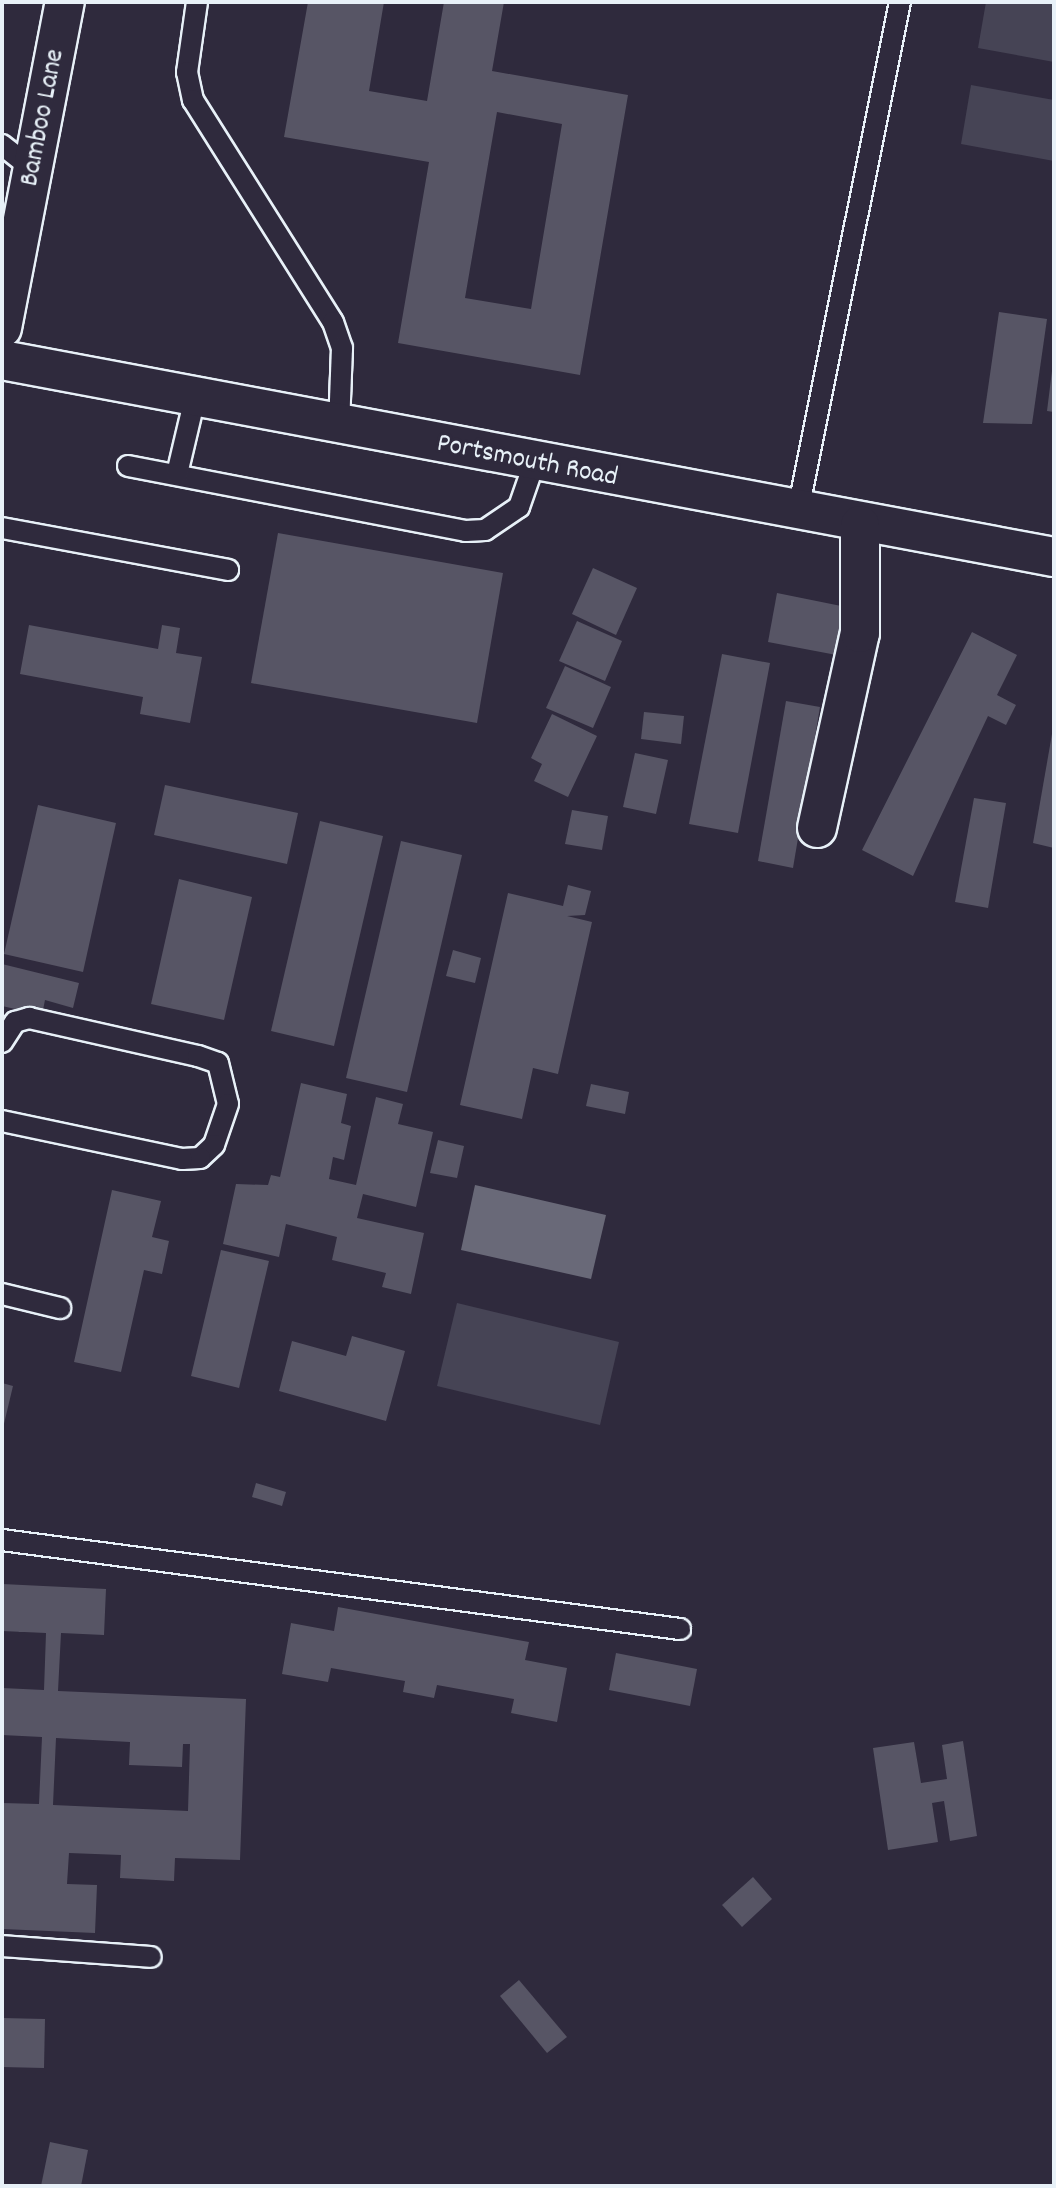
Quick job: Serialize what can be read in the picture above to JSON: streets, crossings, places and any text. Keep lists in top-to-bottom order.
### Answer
{
  "streets": {
    "street": ["Bamboo Lane", "Portsmouth Road"]
  }
}
